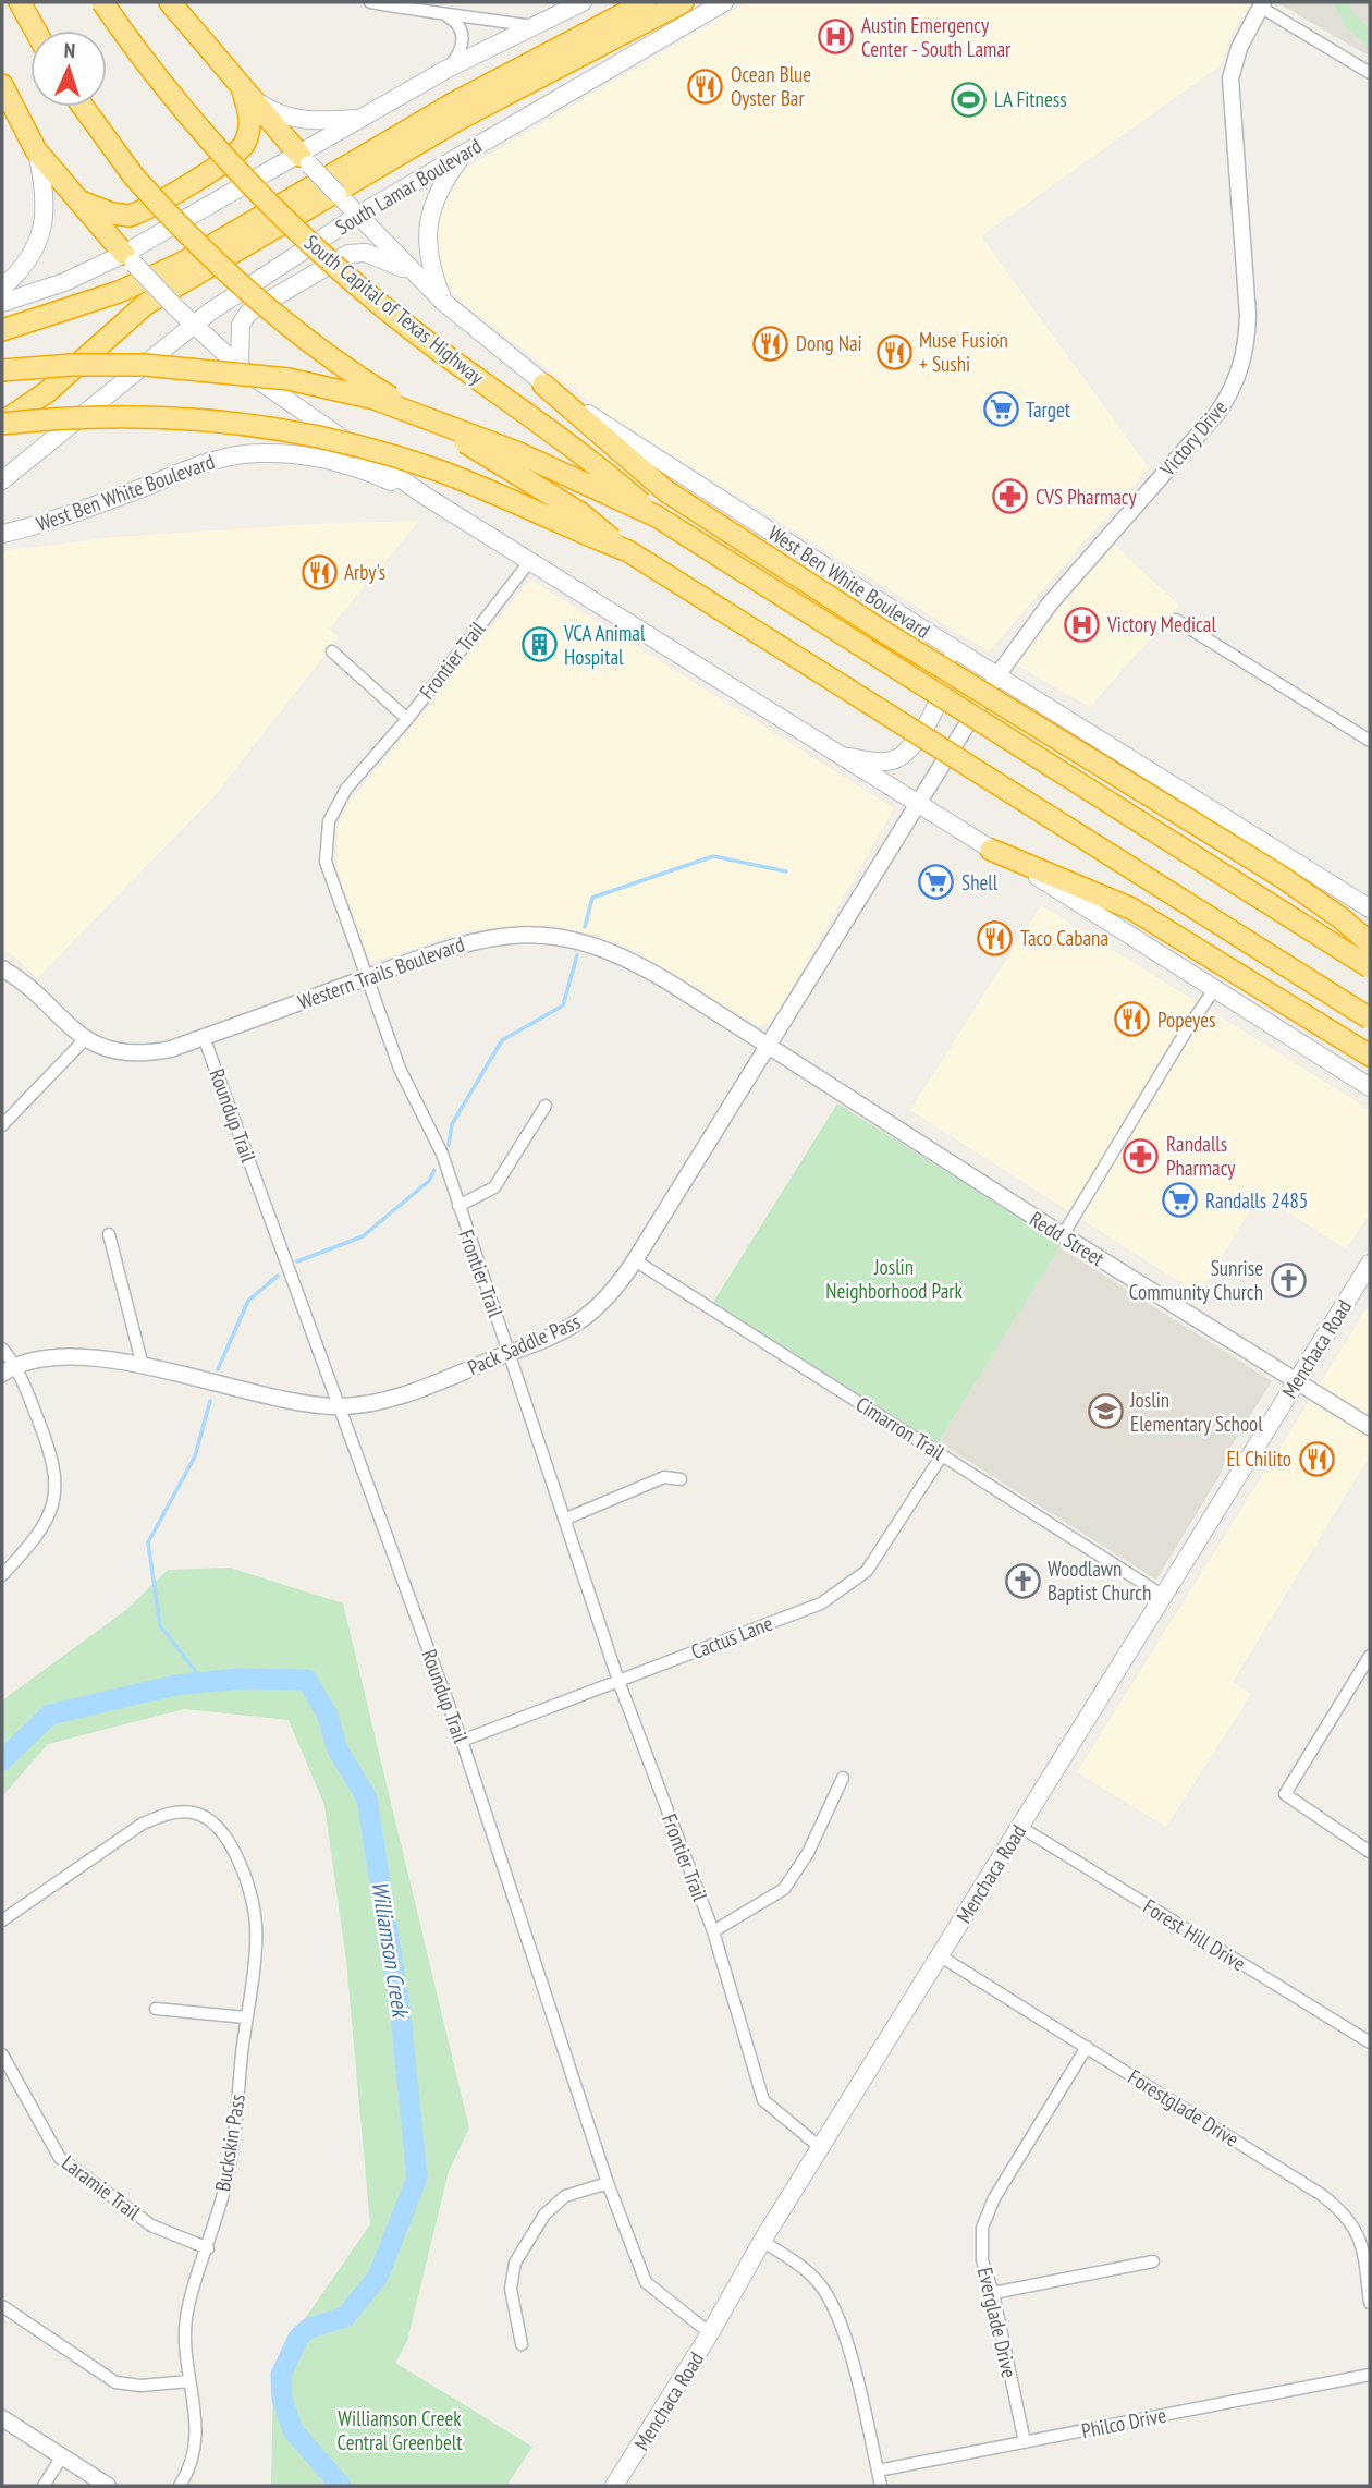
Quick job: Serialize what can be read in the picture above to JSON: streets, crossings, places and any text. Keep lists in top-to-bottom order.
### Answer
{
  "streets": {
    "highway": ["South Capital of Texas Highway"],
    "main road": ["South Lamar Boulevard", "West Ben White Boulevard", "Menchaca Road"],
    "street": [
      "Victory Drive",
      "Frontier Trail",
      "Western Trails Boulevard",
      "Roundup Trail",
      "Redd Street",
      "Pack Saddle Pass",
      "Cimarron Trail",
      "Cactus Lane",
      "Forest Hill Drive",
      "Forestglade Drive",
      "Buckskin Pass",
      "Laramie Trail",
      "Everglade Drive",
      "Philco Drive"
    ]
  },
  "crossings": [
    ["South Lamar Boulevard", "West Ben White Boulevard"],
    ["Victory Drive", "West Ben White Boulevard"],
    ["Victory Drive", "Pack Saddle Pass"],
    ["West Ben White Boulevard", "Frontier Trail"],
    ["West Ben White Boulevard", "Pack Saddle Pass"],
    ["Frontier Trail", "Western Trails Boulevard"],
    ["Frontier Trail", "Pack Saddle Pass"],
    ["Frontier Trail", "Menchaca Road"],
    ["Frontier Trail", "Cactus Lane"],
    ["Western Trails Boulevard", "Roundup Trail"],
    ["Western Trails Boulevard", "Redd Street"],
    ["Western Trails Boulevard", "Pack Saddle Pass"],
    ["Roundup Trail", "Pack Saddle Pass"],
    ["Roundup Trail", "Menchaca Road"],
    ["Roundup Trail", "Cactus Lane"],
    ["Redd Street", "Pack Saddle Pass"],
    ["Redd Street", "Menchaca Road"],
    ["Pack Saddle Pass", "Cimarron Trail"],
    ["Menchaca Road", "Cimarron Trail"],
    ["Menchaca Road", "Forest Hill Drive"],
    ["Menchaca Road", "Forestglade Drive"],
    ["Cimarron Trail", "Cactus Lane"],
    ["Forestglade Drive", "Everglade Drive"],
    ["Buckskin Pass", "Laramie Trail"],
    ["Everglade Drive", "Philco Drive"]
  ],
  "water": ["Williamson Creek"],
  "parks": ["Joslin Neighborhood Park", "Williamson Creek Central Greenbelt"],
  "places": {
    "hospital": ["Austin Emergency Center - South Lamar", "Victory Medical"],
    "restaurant": [
      "Ocean Blue Oyster Bar",
      "Dong Nai",
      "Muse Fusion + Sushi",
      "Arby's",
      "Taco Cabana",
      "Popeyes",
      "El Chilito"
    ],
    "sports": ["LA Fitness"],
    "supermarket": ["Target", "Shell", "Randalls 2485"],
    "pharmacy": ["CVS Pharmacy", "Randalls Pharmacy"],
    "building": ["VCA Animal Hospital"],
    "church": ["Sunrise Community Church", "Woodlawn Baptist Church"],
    "school or university": ["Joslin Elementary School"]
  },
  "north": "top"
}
